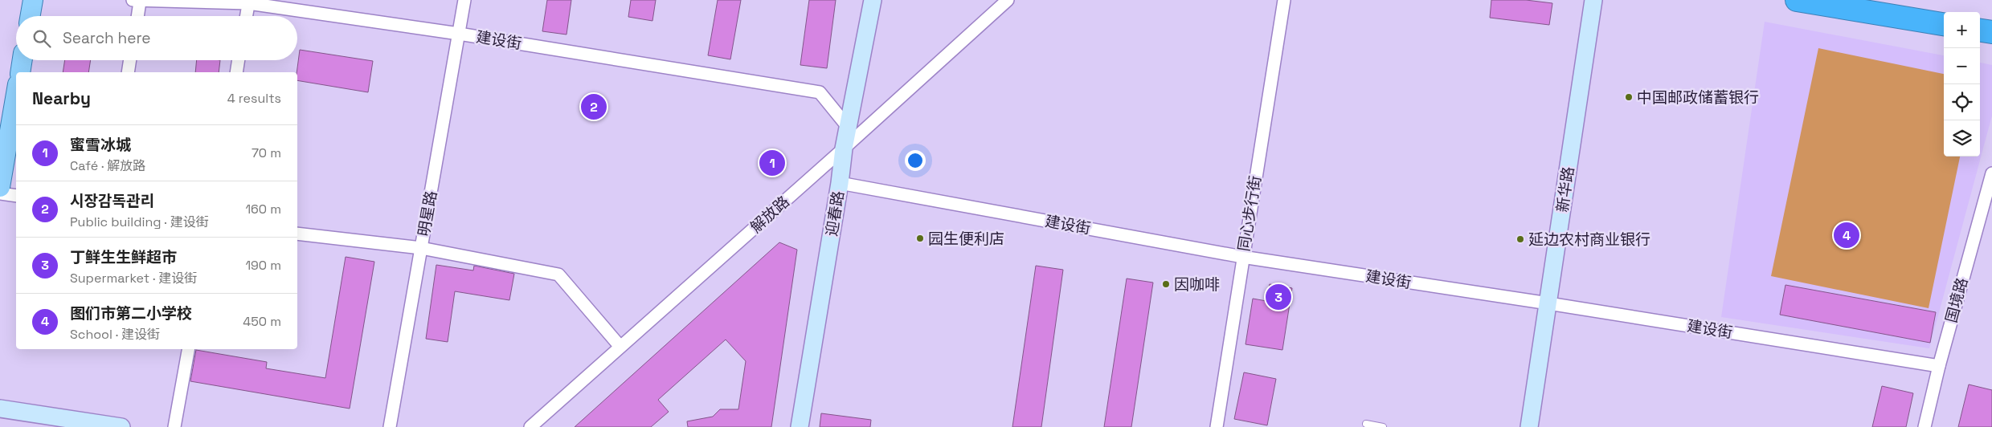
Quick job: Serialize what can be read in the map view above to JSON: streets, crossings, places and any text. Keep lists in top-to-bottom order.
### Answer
{
  "streets": {
    "street": [
      "建设街",
      "新华路",
      "明星路",
      "迎春路",
      "同心步行街",
      "解放路",
      "国境路"
    ]
  },
  "crossings": [
    ["建设街", "新华路"],
    ["建设街", "明星路"],
    ["建设街", "迎春路"],
    ["建设街", "同心步行街"],
    ["建设街", "国境路"],
    ["迎春路", "解放路"]
  ],
  "places": [
    "中国邮政储蓄银行",
    "园生便利店",
    "延边农村商业银行",
    "因咖啡"
  ],
  "page": {
    "map_buttons": ["+", "−"],
    "search": "Search here",
    "heading": ["Nearby", "4 results"],
    "pins": [
      "2",
      "1",
      "4",
      "3"
    ],
    "list": [
      {
        "mark": "1",
        "name": "蜜雪冰城",
        "note": "Café · 解放路",
        "value": "70 m"
      },
      {
        "mark": "2",
        "name": "시장감독관리",
        "note": "Public building · 建设街",
        "value": "160 m"
      },
      {
        "mark": "3",
        "name": "丁鲜生生鲜超市",
        "note": "Supermarket · 建设街",
        "value": "190 m"
      },
      {
        "mark": "4",
        "name": "图们市第二小学校",
        "note": "School · 建设街",
        "value": "450 m"
      }
    ]
  }
}
